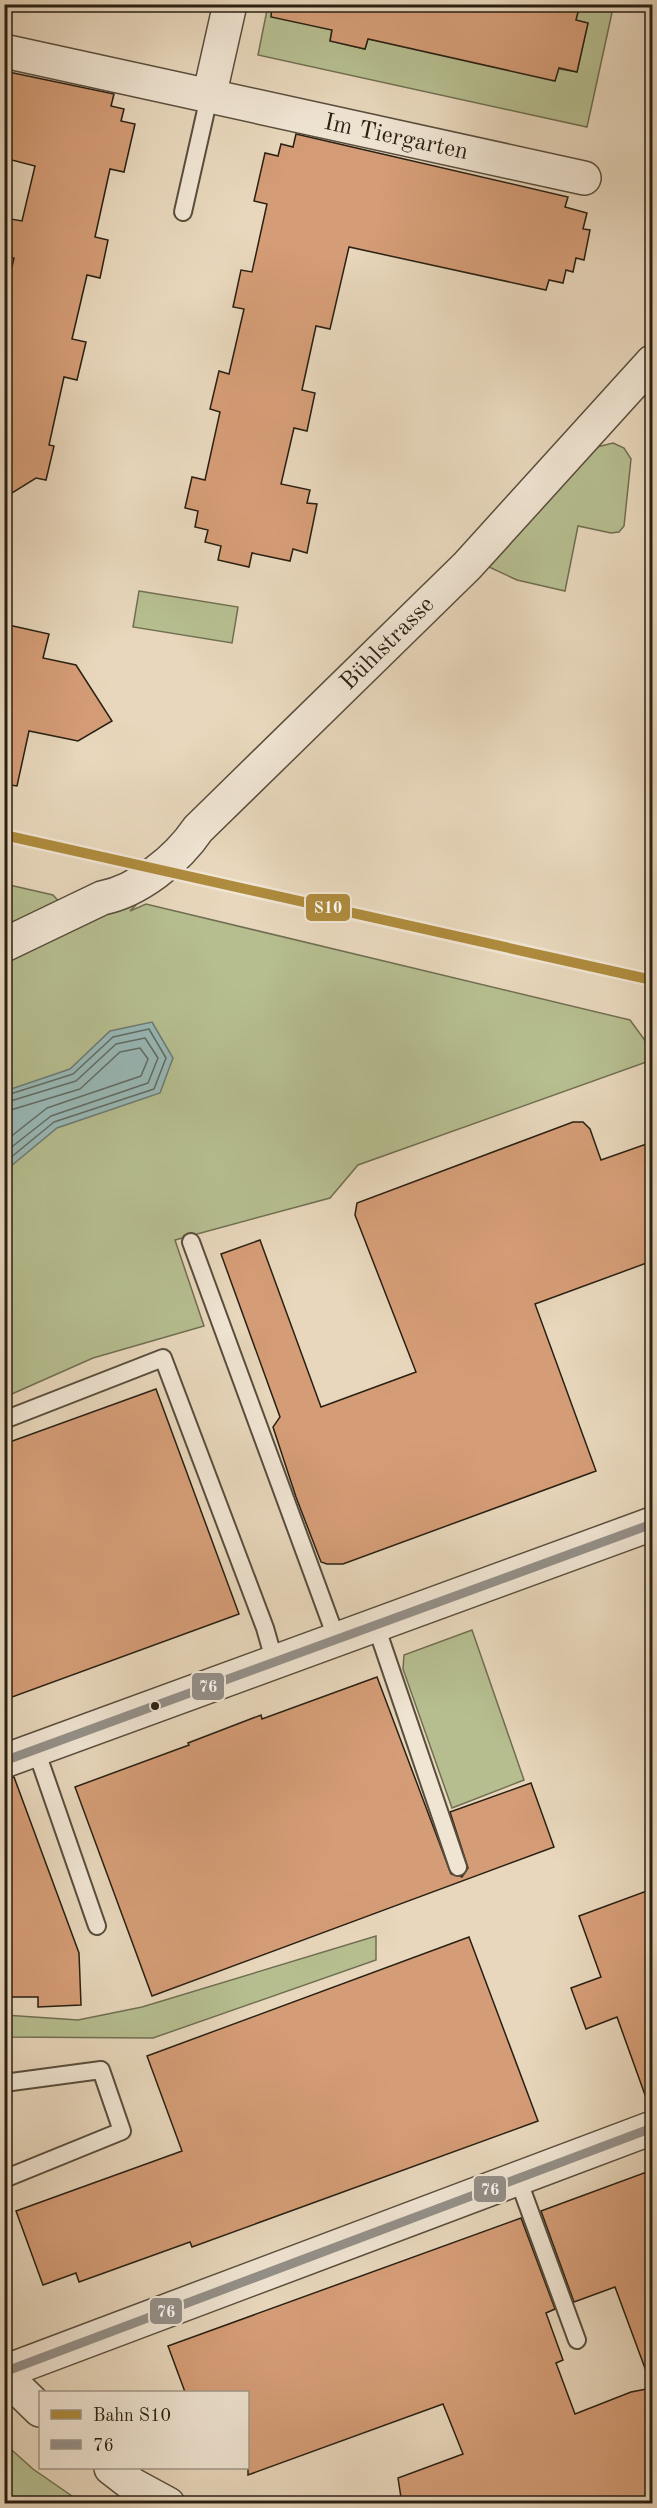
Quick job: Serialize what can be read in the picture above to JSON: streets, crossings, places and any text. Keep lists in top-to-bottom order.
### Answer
{
  "streets": {
    "street": ["Im Tiergarten", "Bühlstrasse"]
  },
  "lines": ["rail line S10", "transit line 76"],
  "legend": ["Bahn S10", "76"]
}
